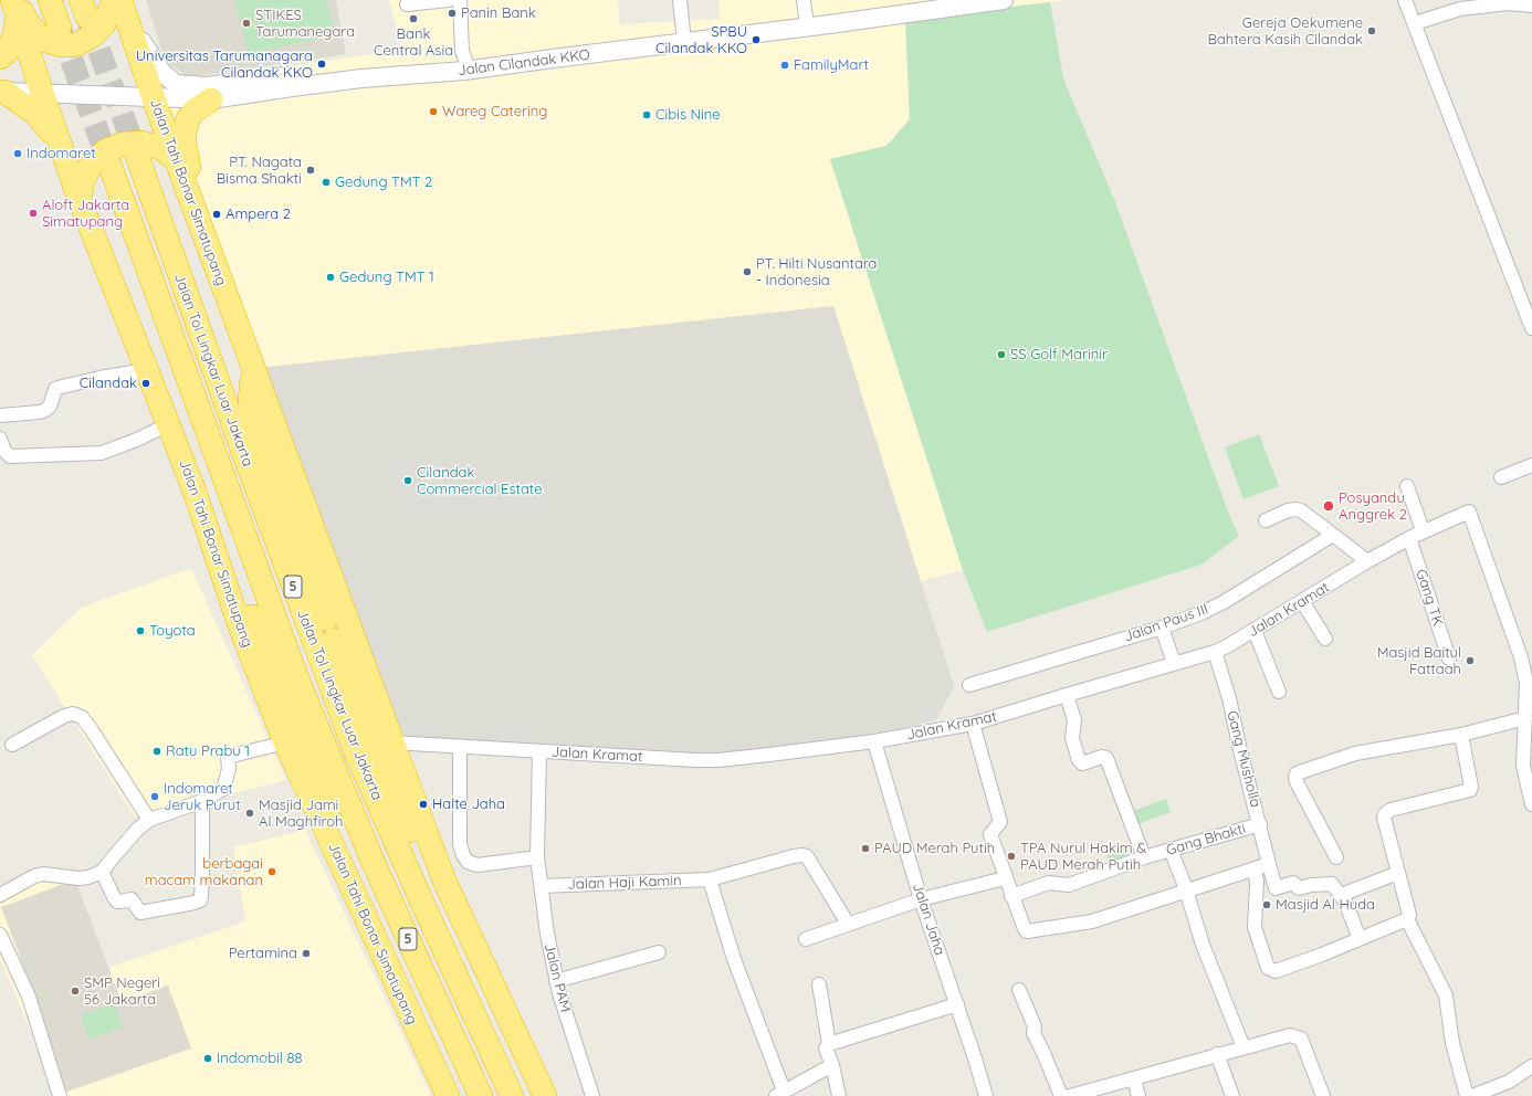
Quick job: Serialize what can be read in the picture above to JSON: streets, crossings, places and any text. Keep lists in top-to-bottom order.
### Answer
{
  "streets": {
    "highway": ["Jalan Tahi Bonar Simatupang", "Jalan Tol Lingkar Luar Jakarta", "5"],
    "street": [
      "Jalan Cilandak KKO",
      "Gang TK",
      "Jalan Kramat",
      "Jalan Paus III",
      "Gang Musholla",
      "Gang Bhakti",
      "Jalan Haji Kamin",
      "Jalan Jaha",
      "Jalan PAM"
    ]
  },
  "crossings": [
    ["Jalan Cilandak KKO", "Jalan Tahi Bonar Simatupang"],
    ["Jalan Tahi Bonar Simatupang", "Jalan Kramat"],
    ["Gang TK", "Jalan Kramat"],
    ["Jalan Kramat", "Gang Musholla"],
    ["Jalan Kramat", "Jalan Jaha"],
    ["Jalan Kramat", "Jalan PAM"],
    ["Gang Musholla", "Gang Bhakti"],
    ["Jalan Haji Kamin", "Jalan PAM"]
  ],
  "places": [
    "Panin Bank",
    "Bank Central Asia",
    "STIKES Tarumanegara",
    "Gereja Oekumene Bahtera Kasih Cilandak",
    "SPBU Cilandak KKO",
    "Universitas Tarumanagara Cilandak KKO",
    "FamilyMart",
    "Wareg Catering",
    "Cibis Nine",
    "Indomaret",
    "PT. Nagata Bisma Shakti",
    "Gedung TMT 2",
    "Aloft Jakarta Simatupang",
    "Ampera 2",
    "PT. Hilti Nusantara - Indonesia",
    "Gedung TMT 1",
    "SS Golf Marinir",
    "Cilandak",
    "Cilandak Commercial Estate",
    "Posyandu Anggrek 2",
    "Toyota",
    "Masjid Baitul Fattaah",
    "Ratu Prabu 1",
    "Indomaret Jeruk Purut",
    "Halte Jaha",
    "Masjid Jami Al Maghfiroh",
    "PAUD Merah Putih",
    "TPA Nurul Hakim & PAUD Merah Putih",
    "berbagai macam makanan",
    "Masjid Al Huda",
    "Pertamina",
    "SMP Negeri 56 Jakarta",
    "Indomobil 88"
  ]
}
